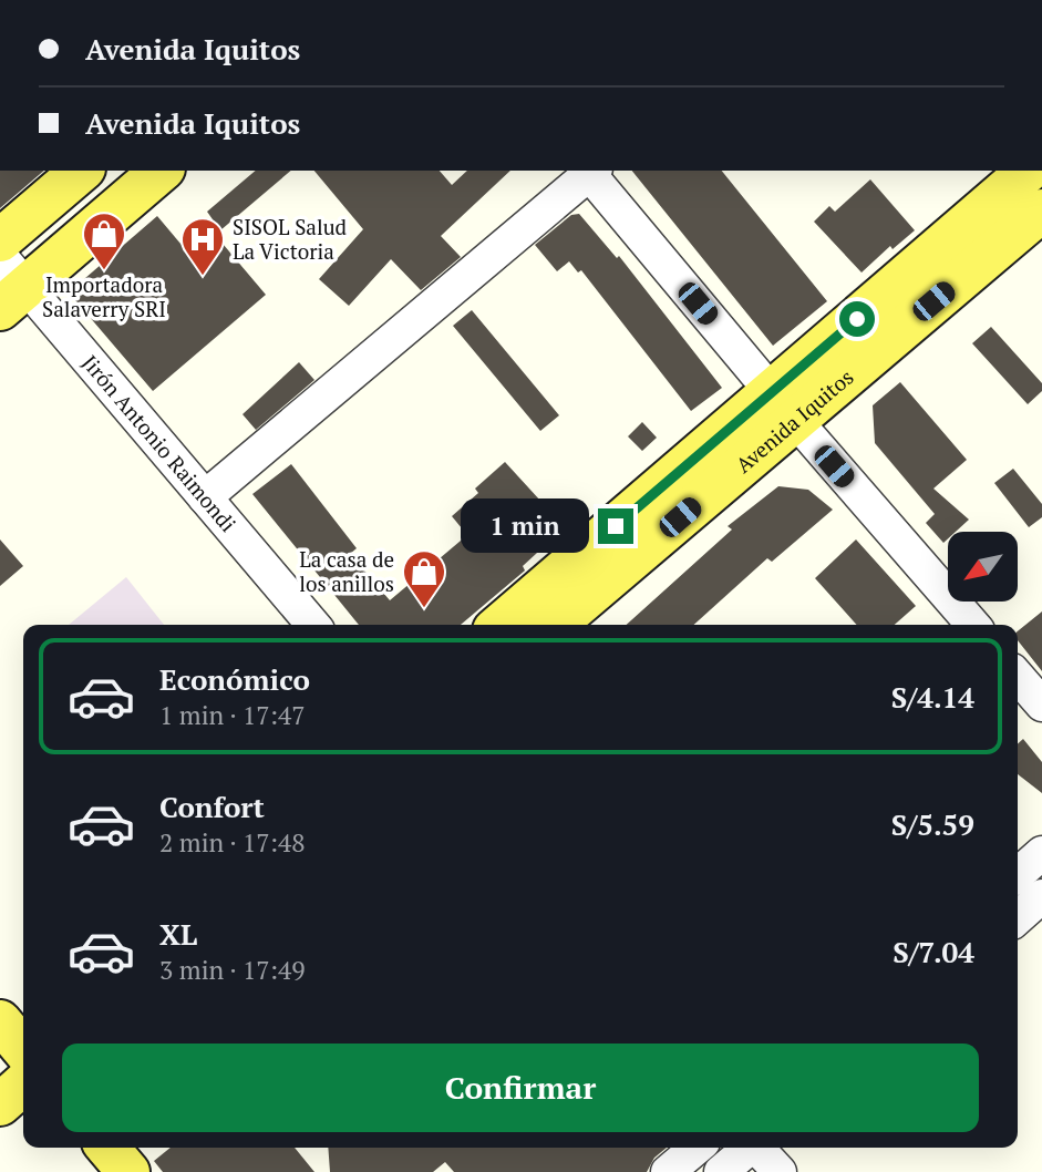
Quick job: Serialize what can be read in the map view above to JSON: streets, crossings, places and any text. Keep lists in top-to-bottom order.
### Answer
{
  "streets": {
    "main road": ["Avenida Iquitos"],
    "street": ["Jirón Antonio Raimondi"]
  },
  "places": {
    "shop": ["Importadora Salaverry SRI", "La casa de los anillos"],
    "hospital": ["SISOL Salud La Victoria"]
  },
  "north": "bottom left",
  "page": {
    "banner": ["Avenida Iquitos", "Avenida Iquitos"],
    "bubble": "1 min",
    "list": [
      {
        "name": "Económico",
        "note": "1 min · 17:47",
        "value": "S/4.14"
      },
      {
        "name": "Confort",
        "note": "2 min · 17:48",
        "value": "S/5.59"
      },
      {
        "name": "XL",
        "note": "3 min · 17:49",
        "value": "S/7.04"
      }
    ],
    "buttons": "Confirmar"
  }
}
